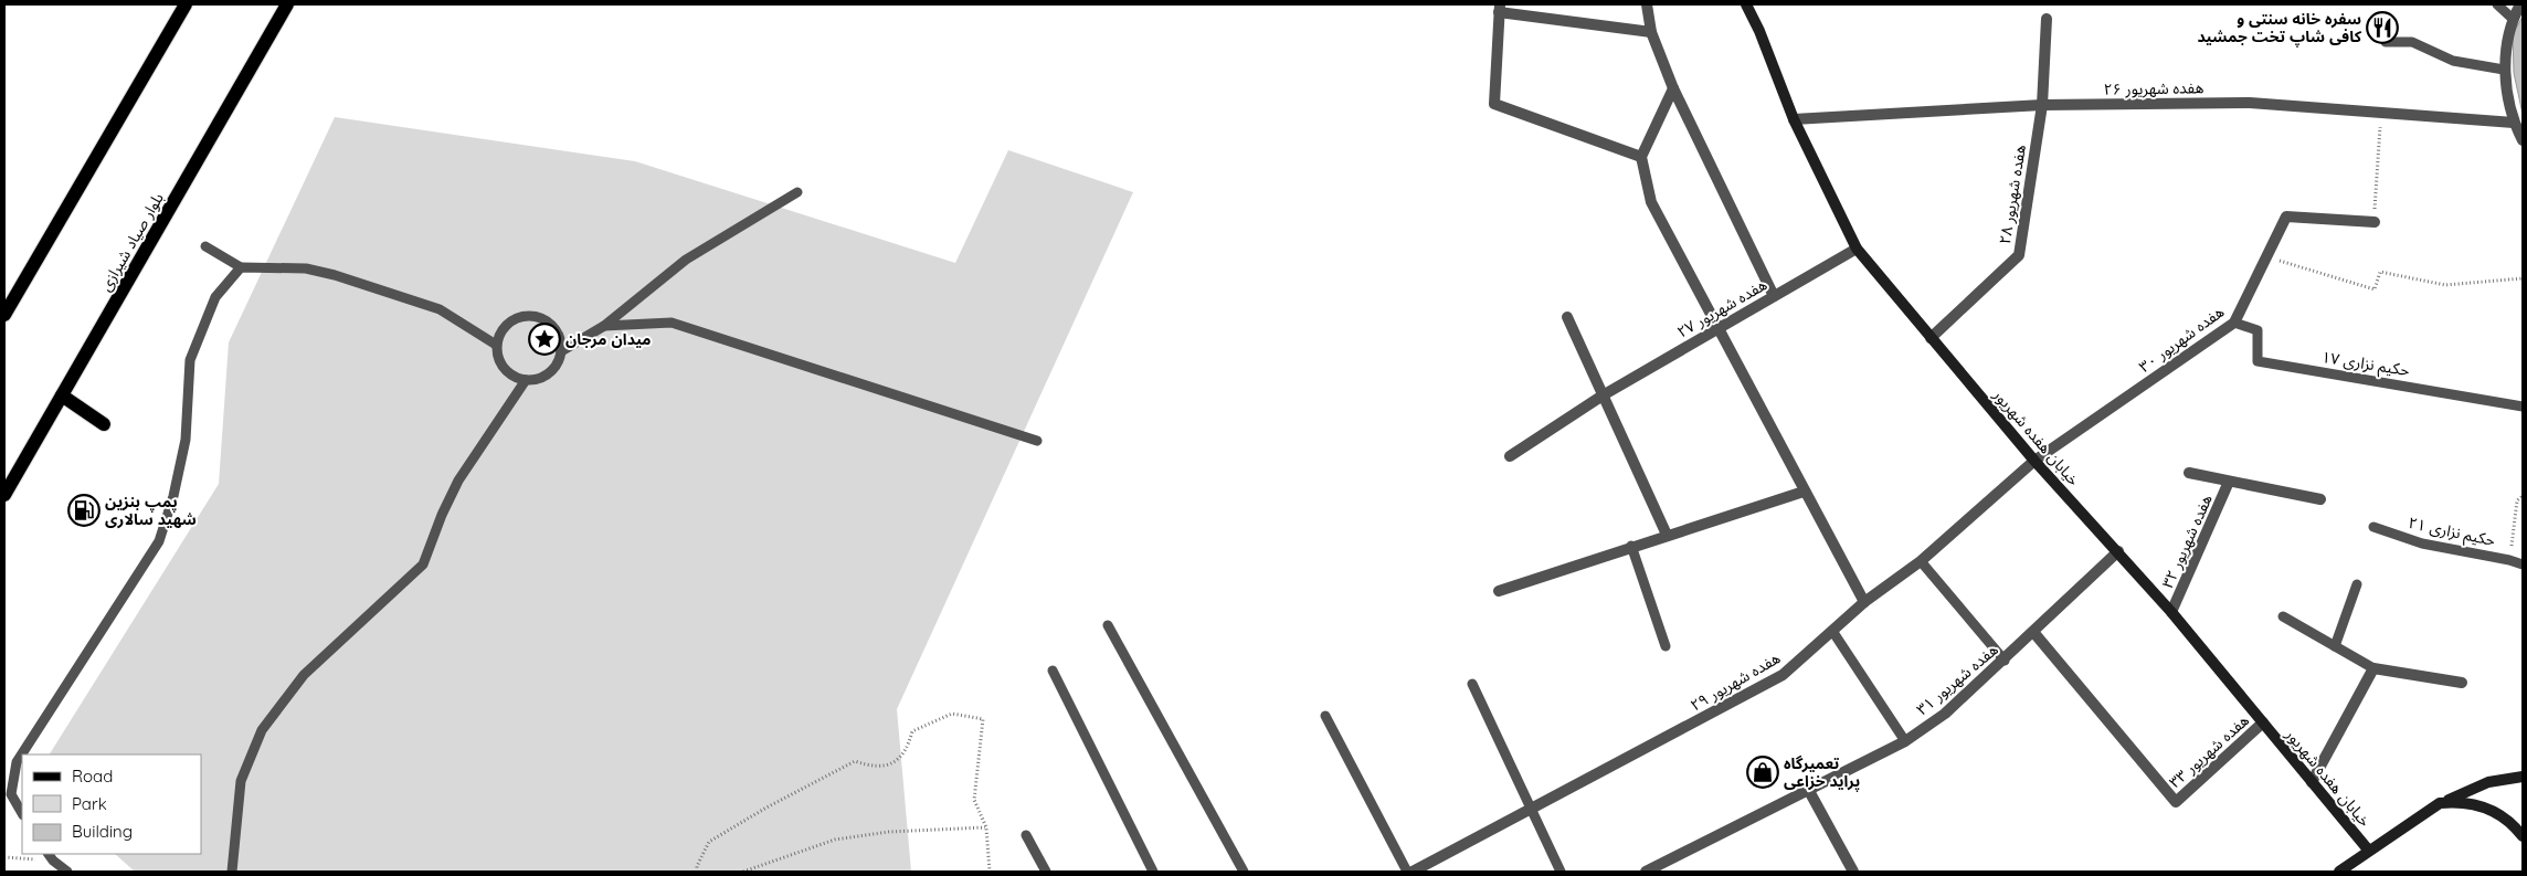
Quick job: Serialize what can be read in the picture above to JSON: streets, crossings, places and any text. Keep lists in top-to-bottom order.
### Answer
{
  "streets": {
    "main road": ["بلوار صیاد شیرازی"],
    "street": [
      "هفده شهریور ۲۶",
      "هفده شهریور ۲۸",
      "هفده شهریور ۲۷",
      "هفده شهریور ۳۰",
      "خیابان هفده شهریور",
      "هفده شهریور ۳۲",
      "هفده شهریور ۳۱",
      "هفده شهریور ۲۹",
      "هفده شهریور ۳۳"
    ],
    "lane": ["حکیم نزاری ۱۷", "حکیم نزاری ۲۱"]
  },
  "crossings": [
    ["هفده شهریور ۲۶", "هفده شهریور ۲۸"],
    ["هفده شهریور ۲۶", "خیابان هفده شهریور"],
    ["هفده شهریور ۲۸", "خیابان هفده شهریور"],
    ["هفده شهریور ۲۷", "خیابان هفده شهریور"],
    ["هفده شهریور ۳۰", "حکیم نزاری ۱۷"],
    ["هفده شهریور ۳۰", "خیابان هفده شهریور"],
    ["هفده شهریور ۳۰", "هفده شهریور ۲۹"],
    ["خیابان هفده شهریور", "هفده شهریور ۳۲"],
    ["خیابان هفده شهریور", "هفده شهریور ۳۱"],
    ["خیابان هفده شهریور", "هفده شهریور ۲۹"],
    ["خیابان هفده شهریور", "هفده شهریور ۳۳"],
    ["هفده شهریور ۳۱", "هفده شهریور ۳۳"]
  ],
  "places": {
    "restaurant": ["سفره خانه سنتی و کافی شاپ تخت جمشید"],
    "place": ["میدان مرجان"],
    "fuel station": ["پمپ بنزین شهید سالاری"],
    "shop": ["تعمیرگاه پراید خزاعی"]
  },
  "legend": ["Road", "Park", "Building"]
}
